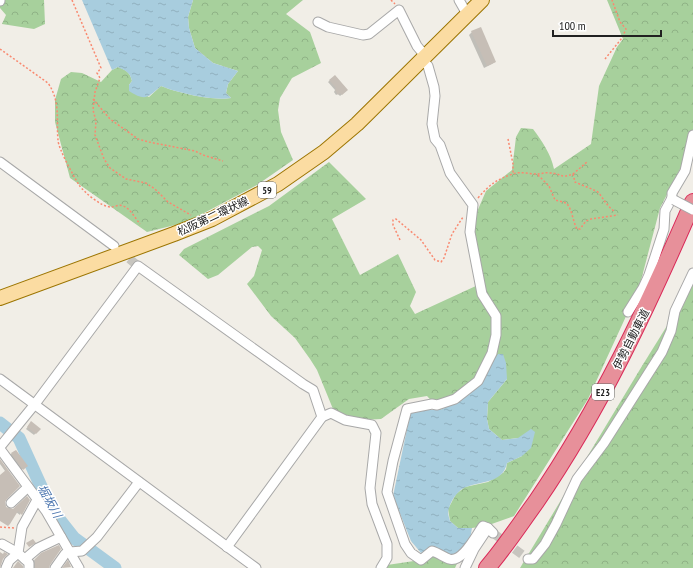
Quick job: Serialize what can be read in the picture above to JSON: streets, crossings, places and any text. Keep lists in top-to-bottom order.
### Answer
{
  "streets": {
    "highway": ["伊勢自動車道", "E23"],
    "main road": ["59", "松阪第二環状線"]
  },
  "water": ["堀坂川"],
  "scale_bar": "100 m"
}
